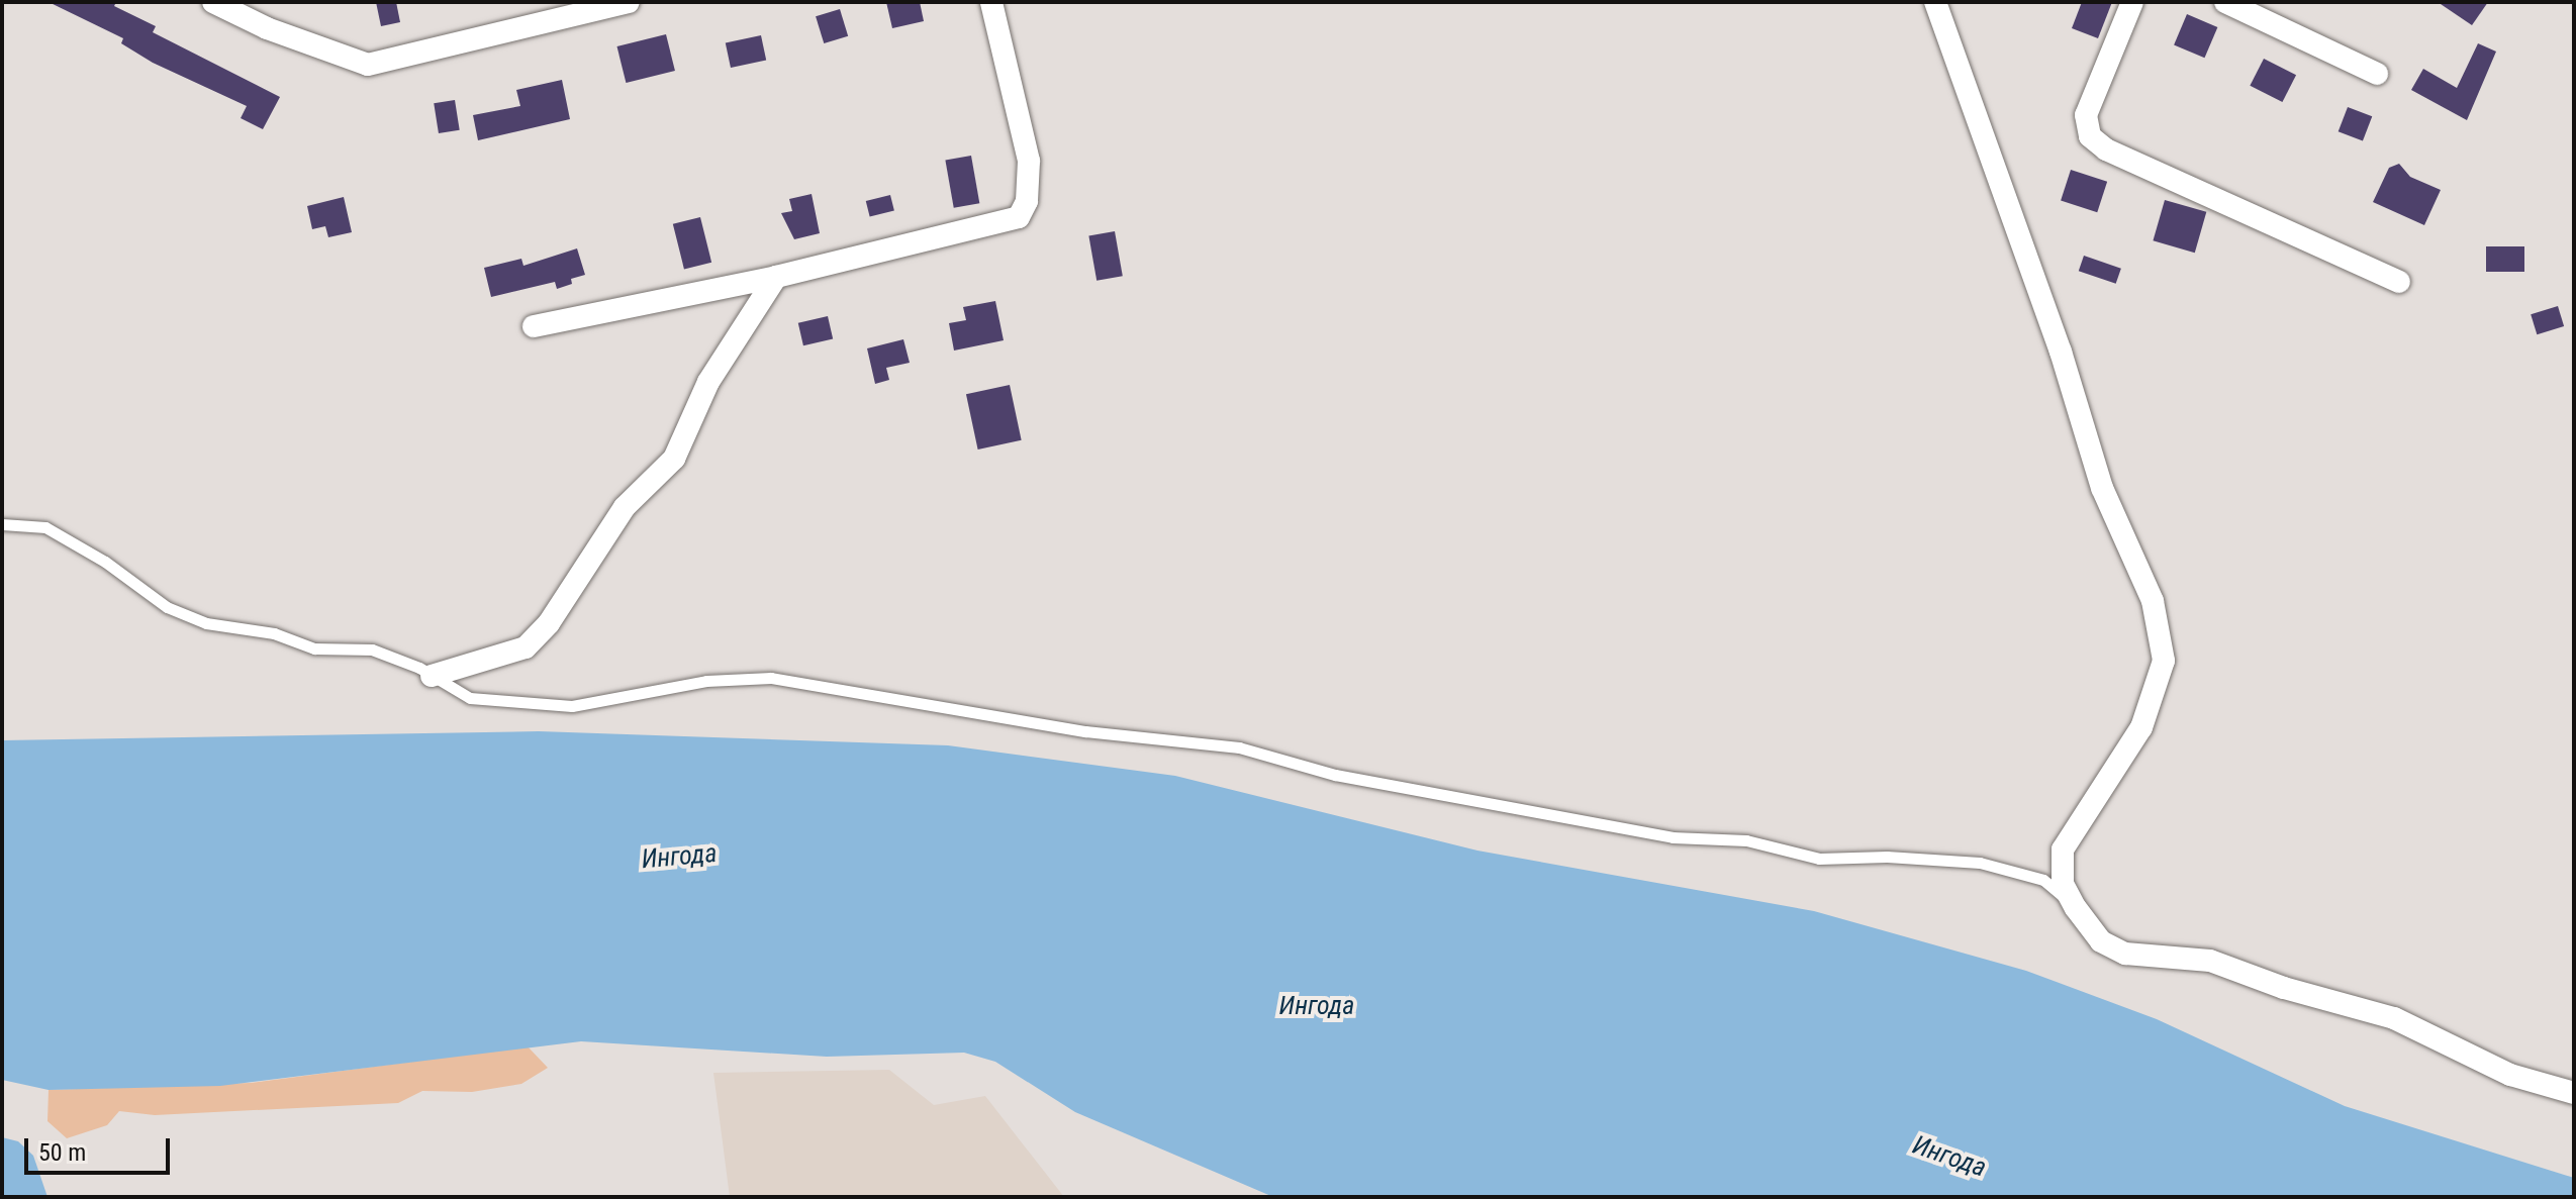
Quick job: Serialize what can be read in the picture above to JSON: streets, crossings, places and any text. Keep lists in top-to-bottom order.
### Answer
{
  "water": ["Ингода"],
  "scale_bar": "50 m"
}
